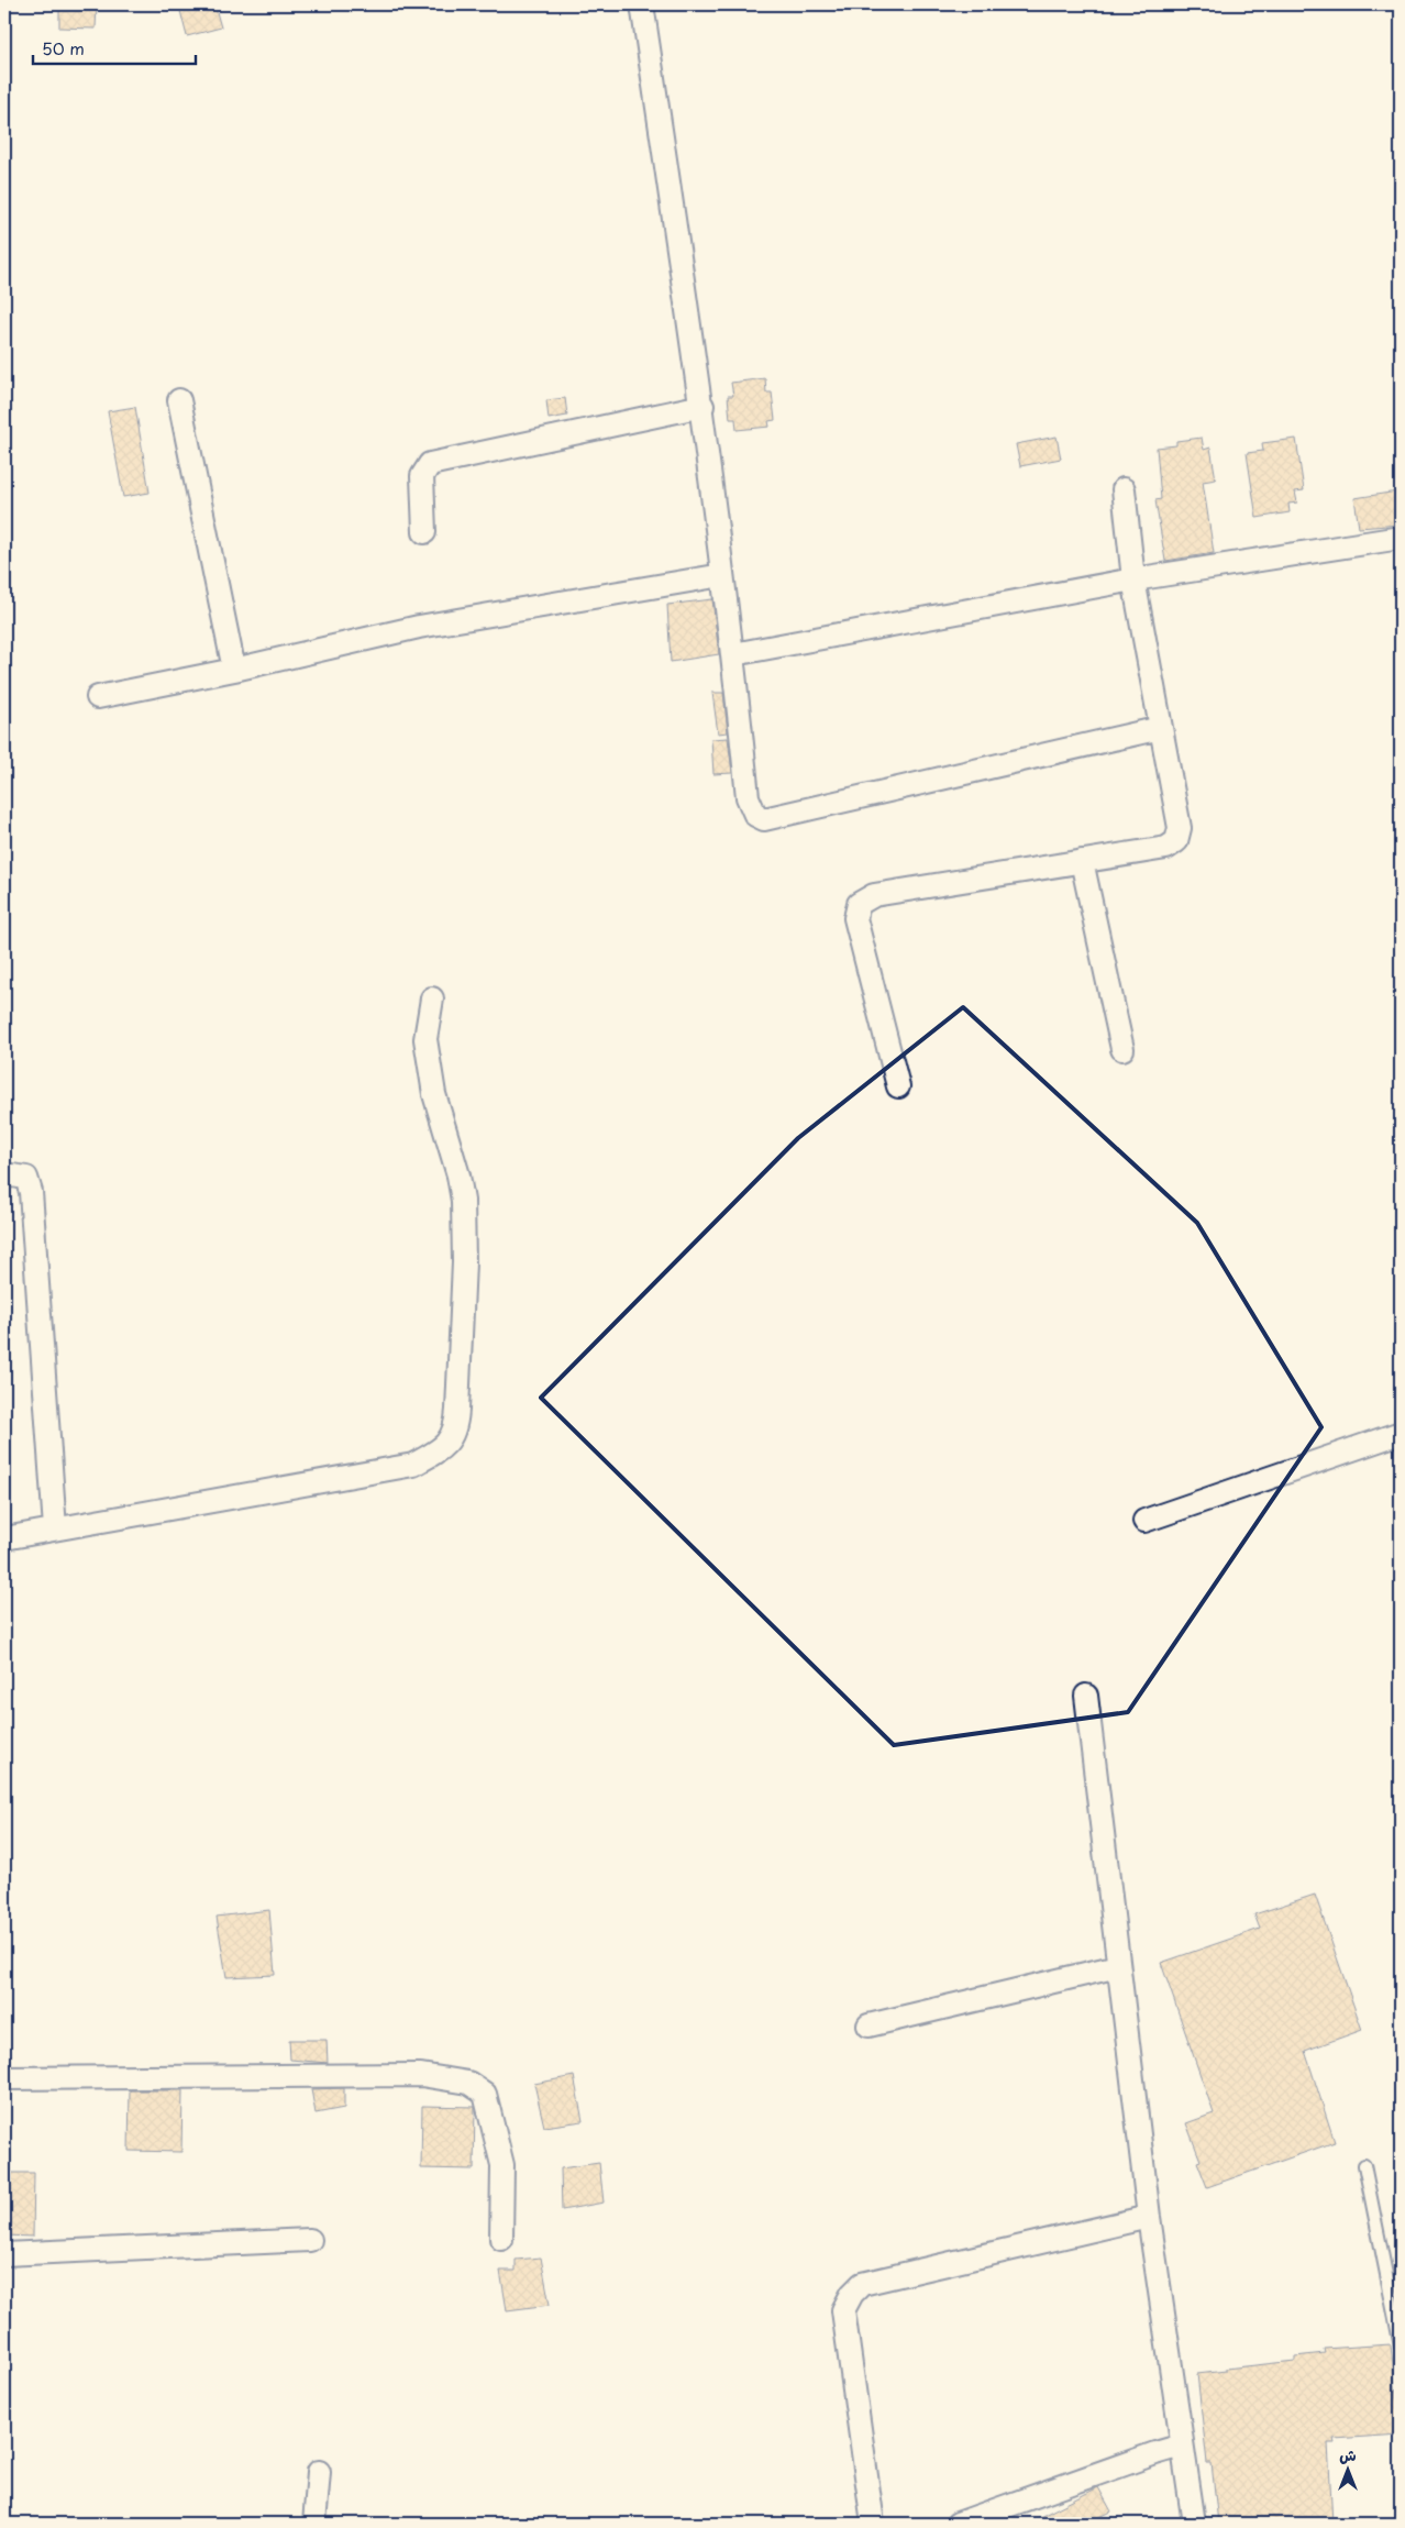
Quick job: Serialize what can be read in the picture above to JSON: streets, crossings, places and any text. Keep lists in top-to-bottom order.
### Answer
{
  "scale_bar": "50 m",
  "north": "top"
}
